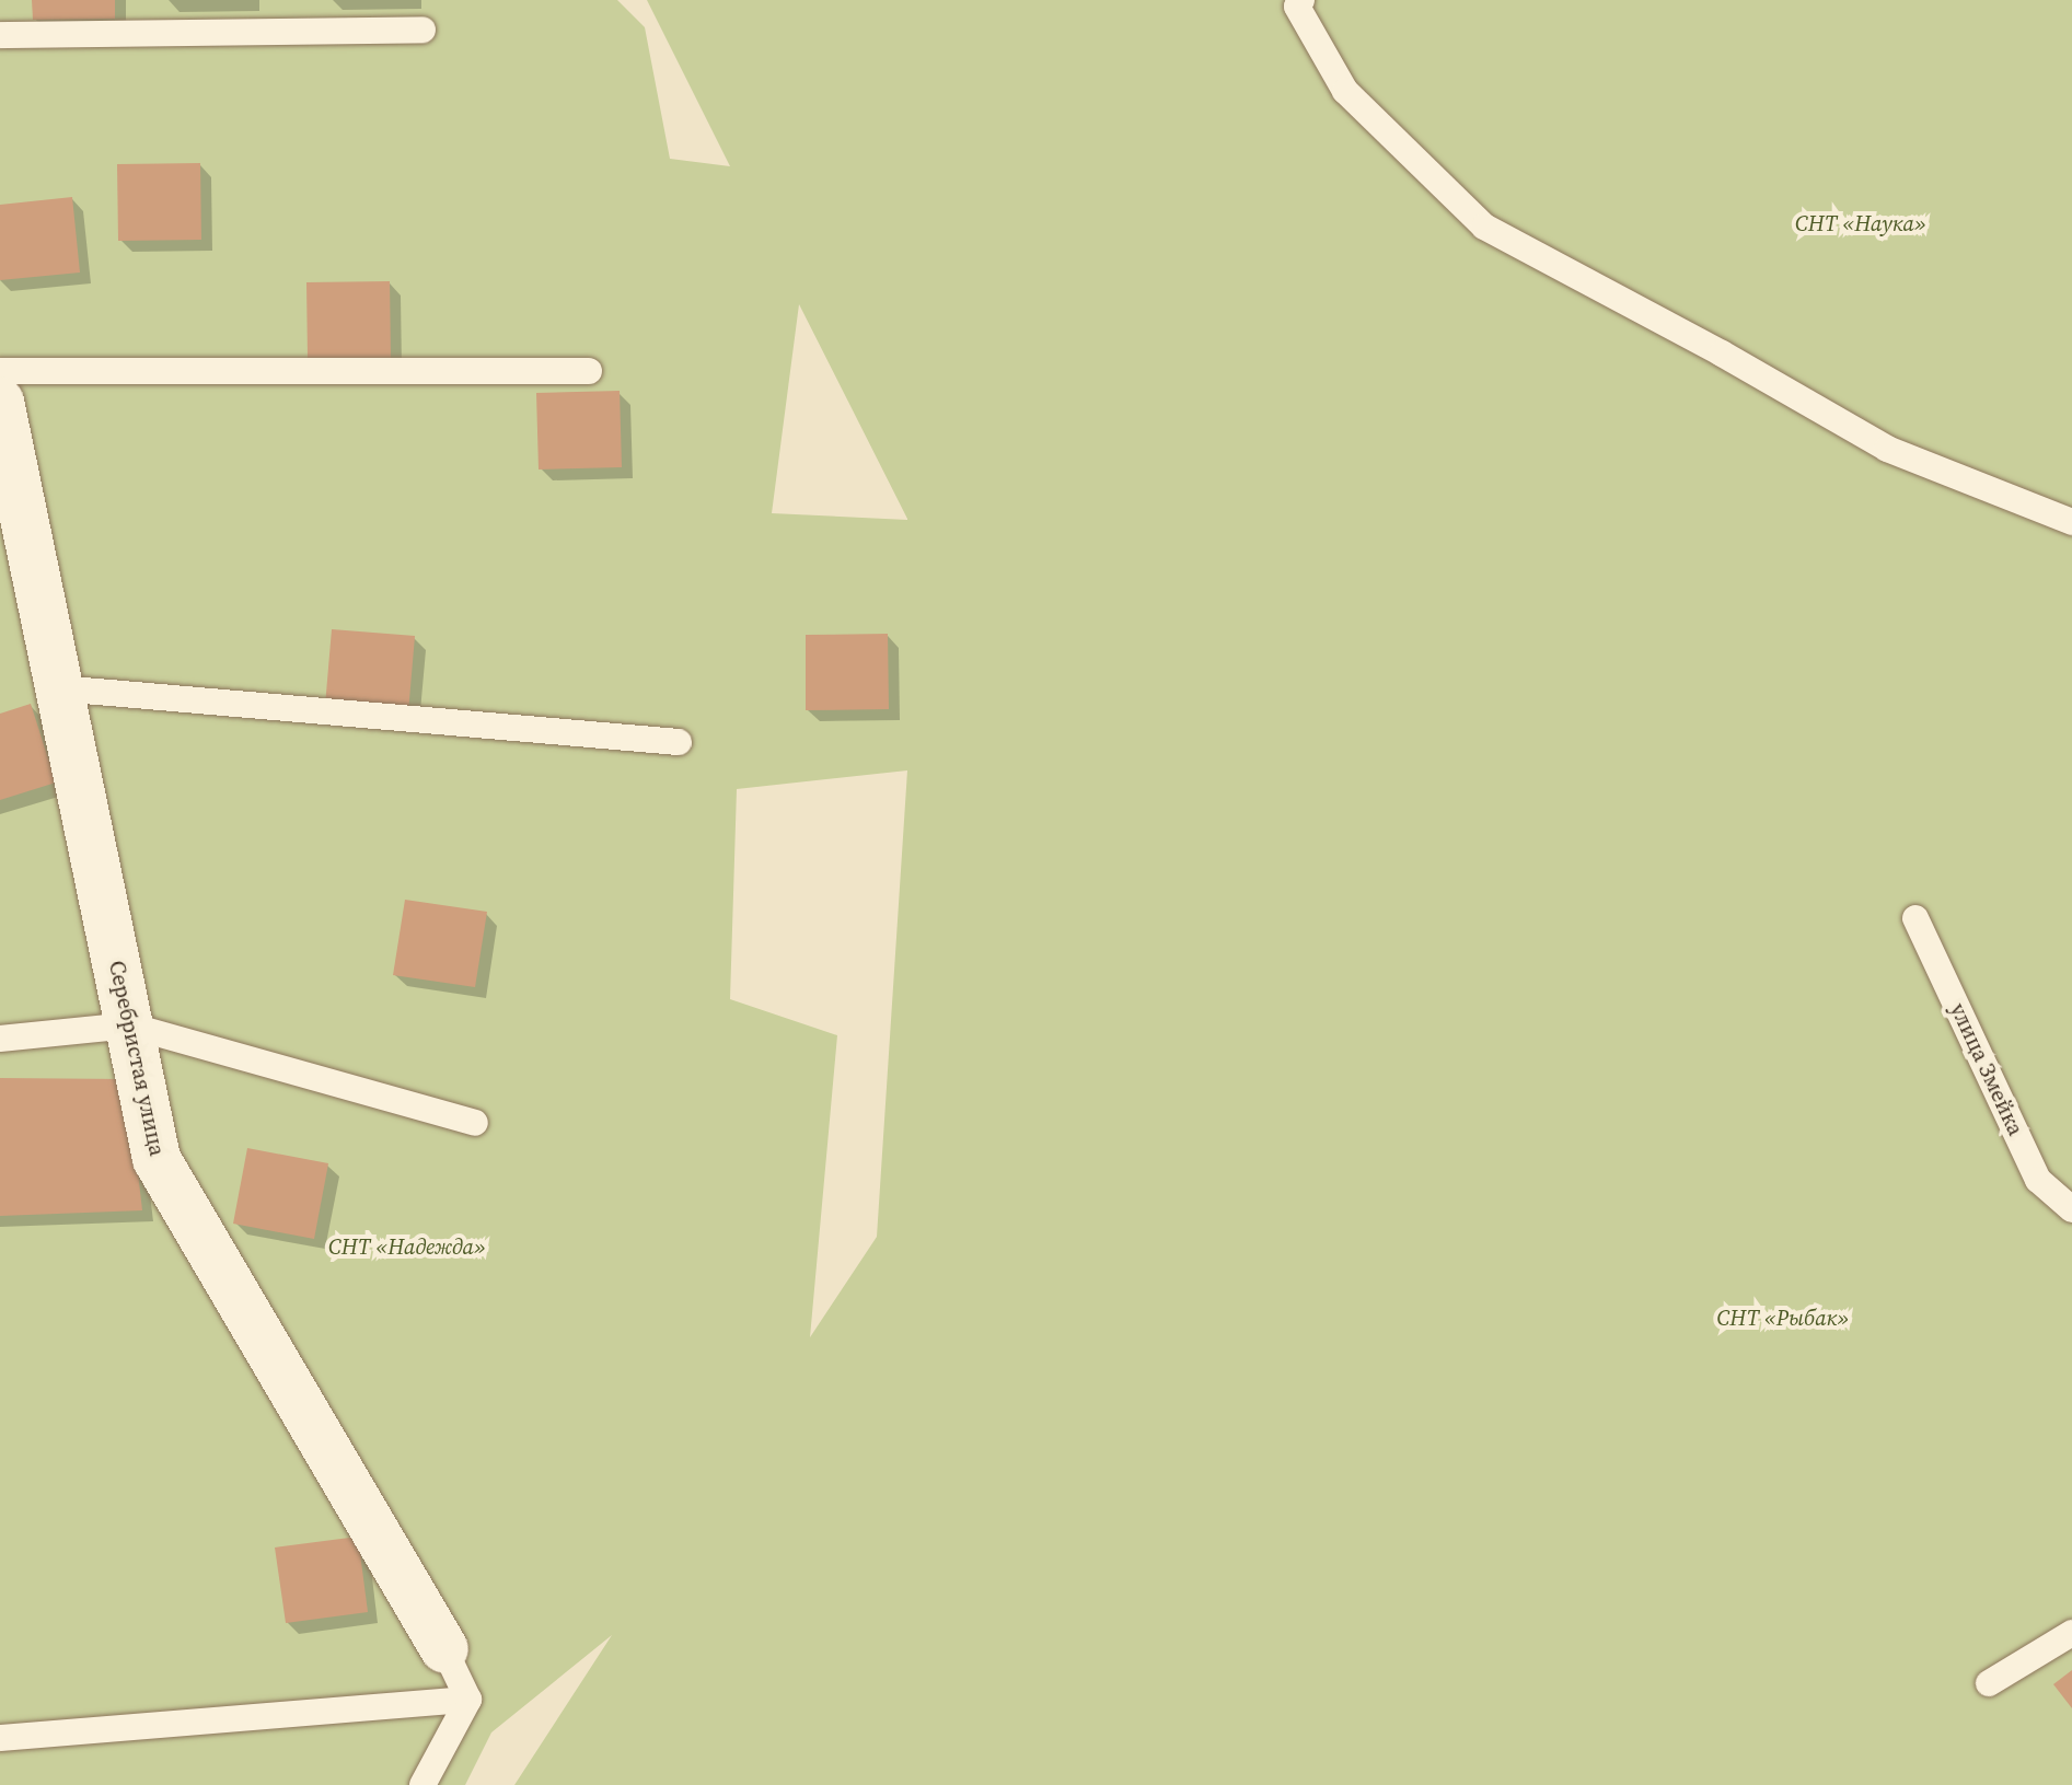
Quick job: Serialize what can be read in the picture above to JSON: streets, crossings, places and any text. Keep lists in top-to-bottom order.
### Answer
{
  "streets": {
    "street": ["Серебристая улица"],
    "lane": ["улица Змейка"]
  },
  "parks": ["СНТ «Наука»", "СНТ «Надежда»", "СНТ «Рыбак»"]
}
